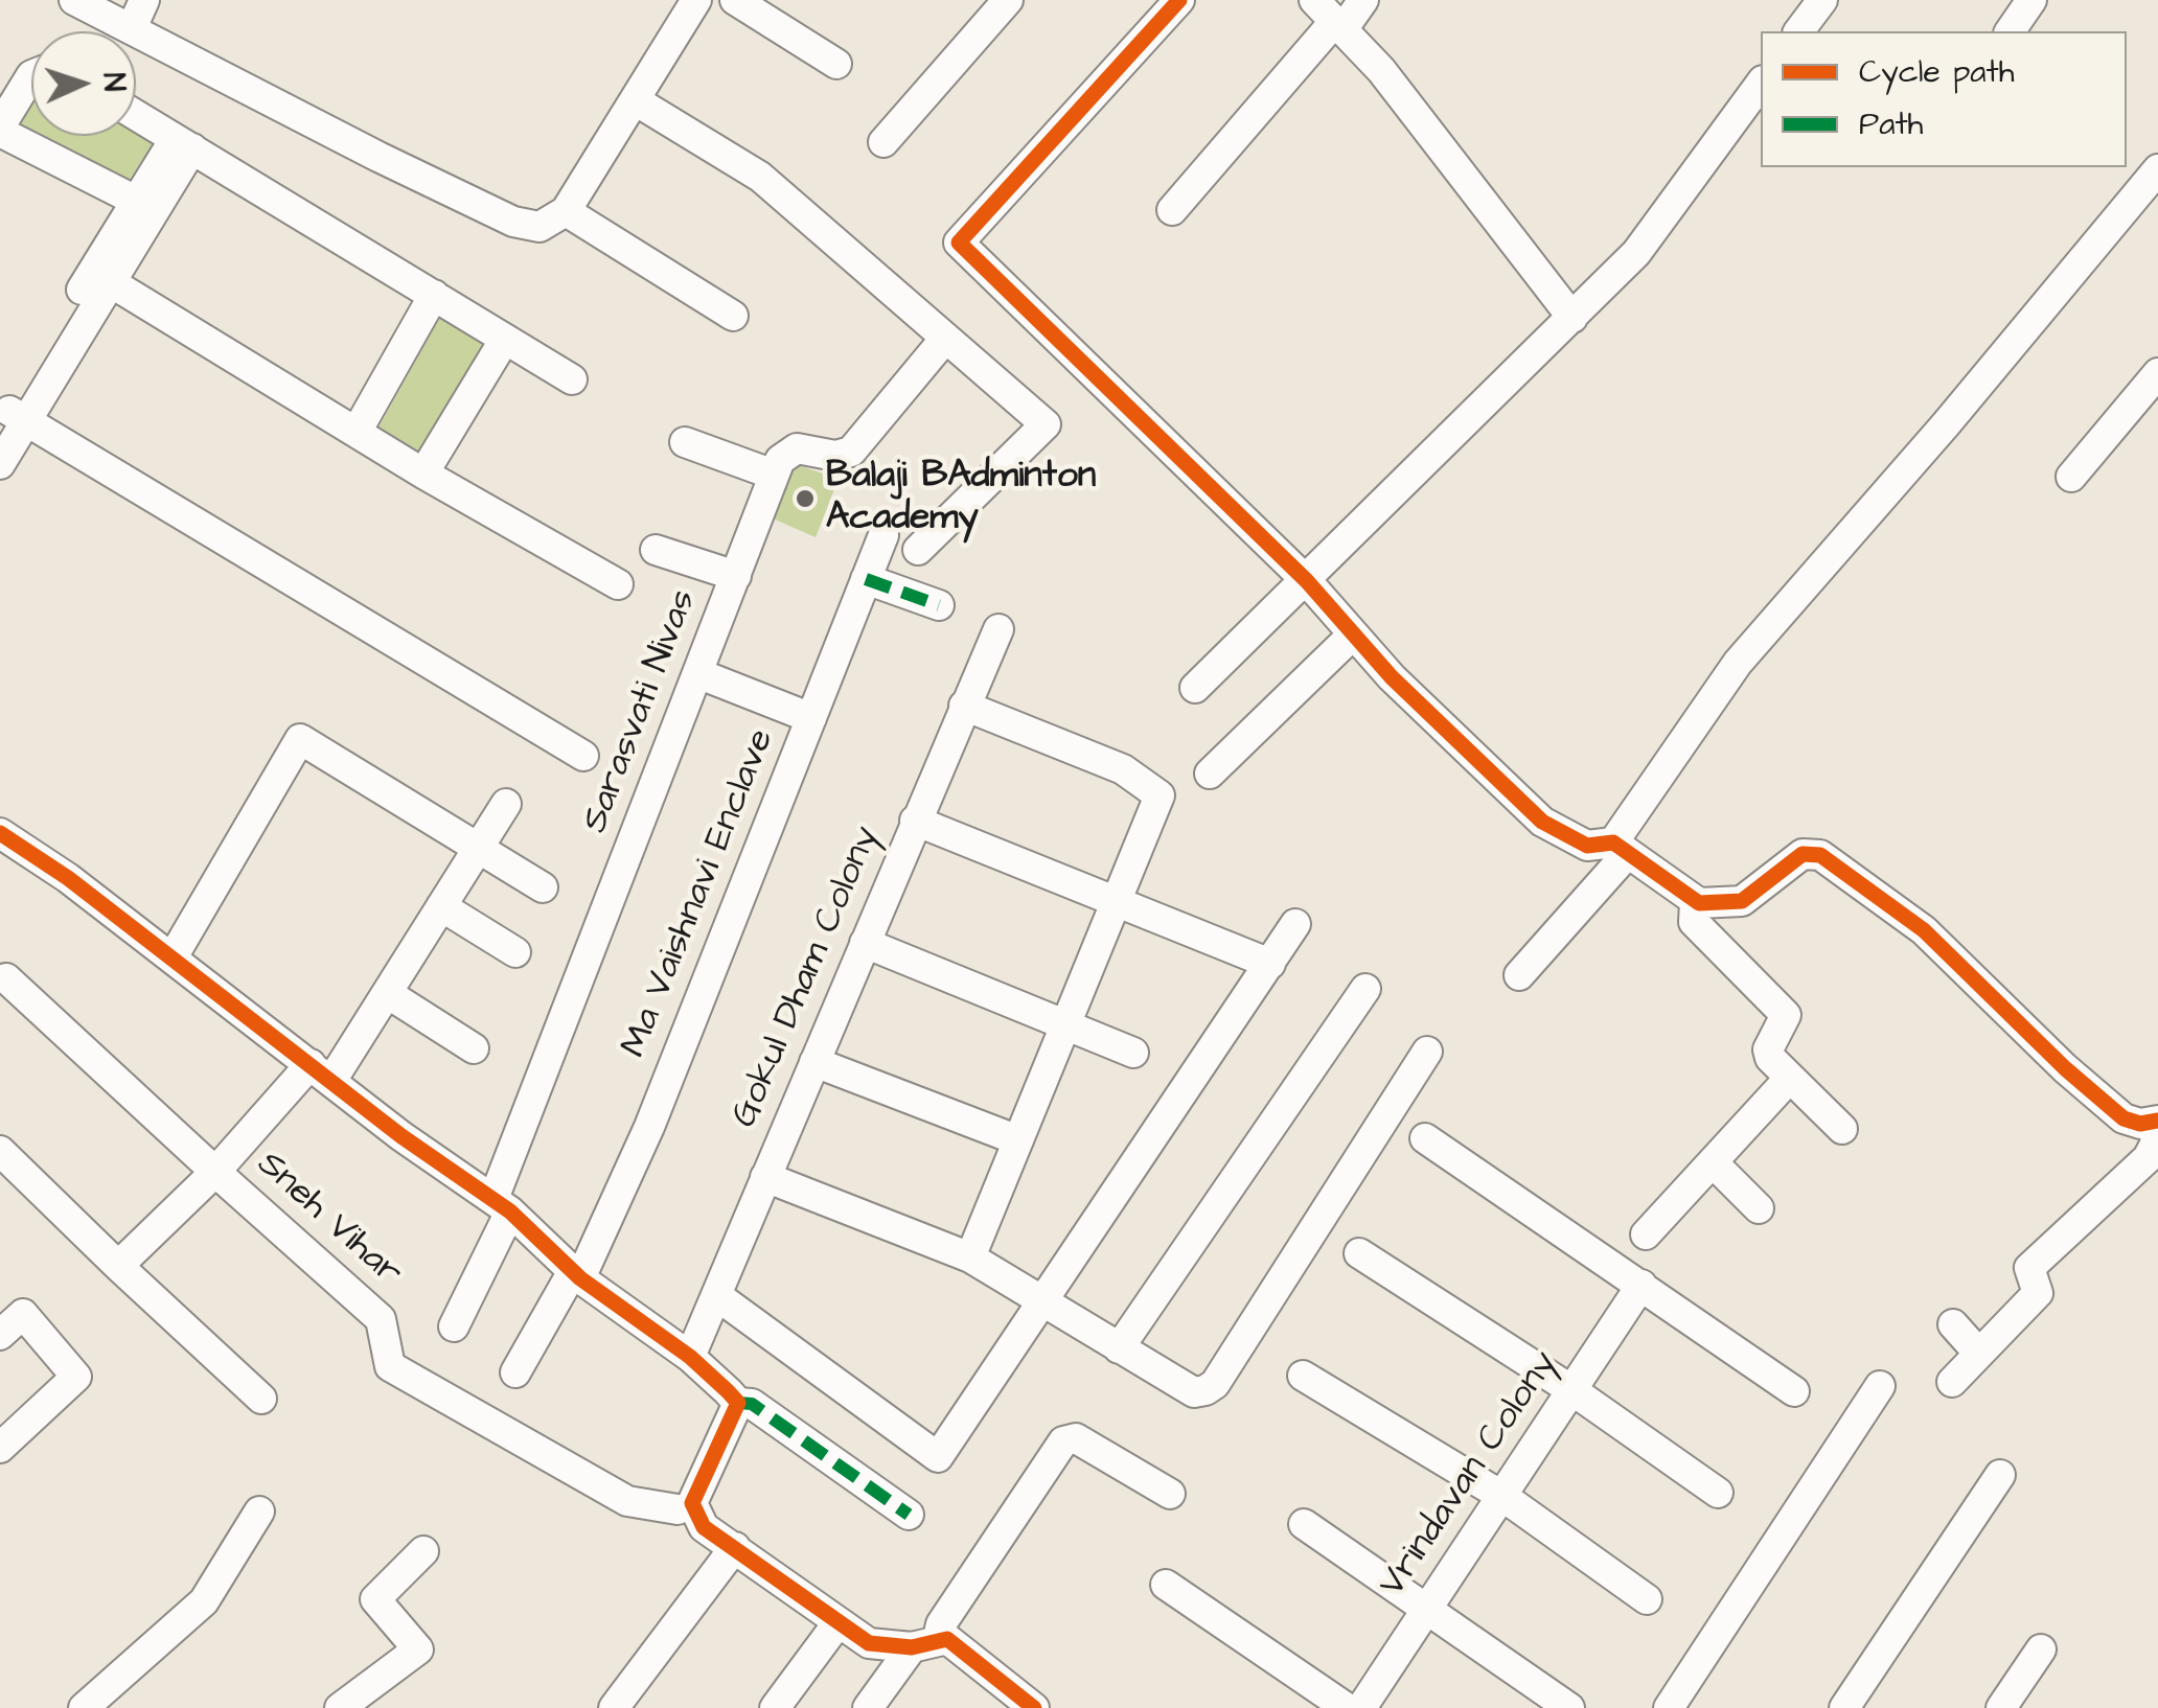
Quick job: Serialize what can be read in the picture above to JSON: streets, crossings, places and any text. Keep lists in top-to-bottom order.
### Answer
{
  "streets": {
    "street": [
      "Sarasvati Nivas",
      "Ma Vaishnavi Enclave",
      "Gokul Dham Colony",
      "Sneh Vihar",
      "Vrindavan Colony"
    ]
  },
  "places": ["Balaji BAdminton Academy"],
  "legend": ["Cycle path", "Path"],
  "north": "right"
}
